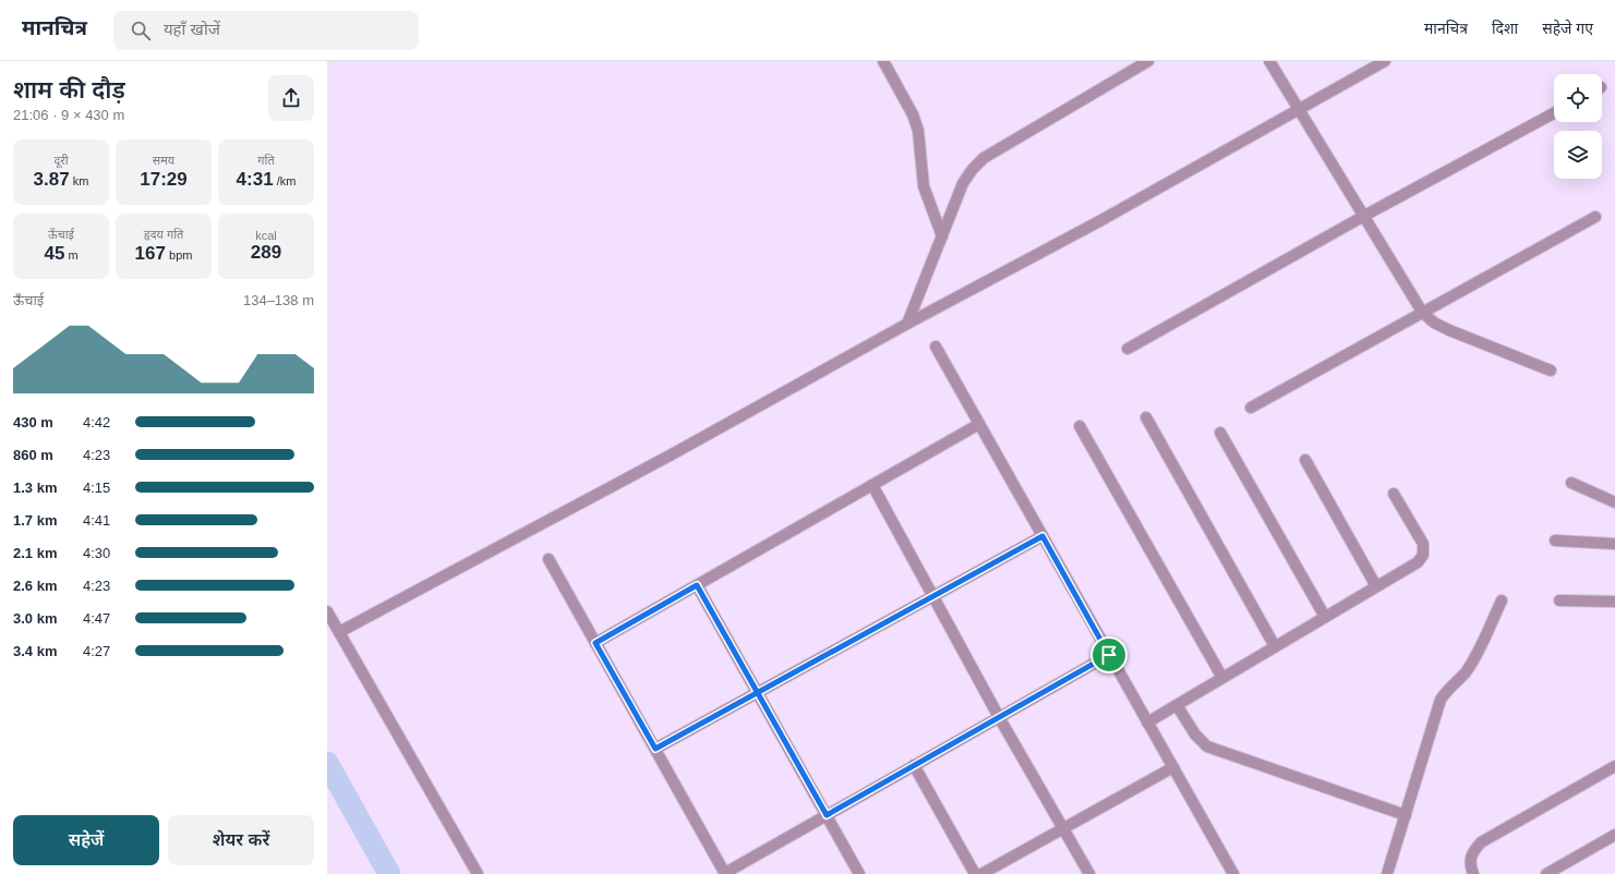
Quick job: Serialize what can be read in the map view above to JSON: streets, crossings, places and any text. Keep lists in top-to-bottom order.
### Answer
{
  "page": {
    "header": "मानचित्र",
    "search": "यहाँ खोजें",
    "nav": ["मानचित्र", "दिशा", "सहेजे गए"],
    "heading": ["शाम की दौड़", "21:06 · 9 × 430 m"],
    "stats": [
      ["दूरी", "3.87 km"],
      ["समय", "17:29"],
      ["गति", "4:31 /km"],
      ["ऊँचाई", "45 m"],
      ["हृदय गति", "167 bpm"],
      ["kcal", "289"]
    ],
    "chart": ["ऊँचाई", "134–138 m"],
    "list": [
      {
        "name": "430 m",
        "note": "4:42"
      },
      {
        "name": "860 m",
        "note": "4:23"
      },
      {
        "name": "1.3 km",
        "note": "4:15"
      },
      {
        "name": "1.7 km",
        "note": "4:41"
      },
      {
        "name": "2.1 km",
        "note": "4:30"
      },
      {
        "name": "2.6 km",
        "note": "4:23"
      },
      {
        "name": "3.0 km",
        "note": "4:47"
      },
      {
        "name": "3.4 km",
        "note": "4:27"
      }
    ],
    "buttons": ["सहेजें", "शेयर करें"]
  }
}
